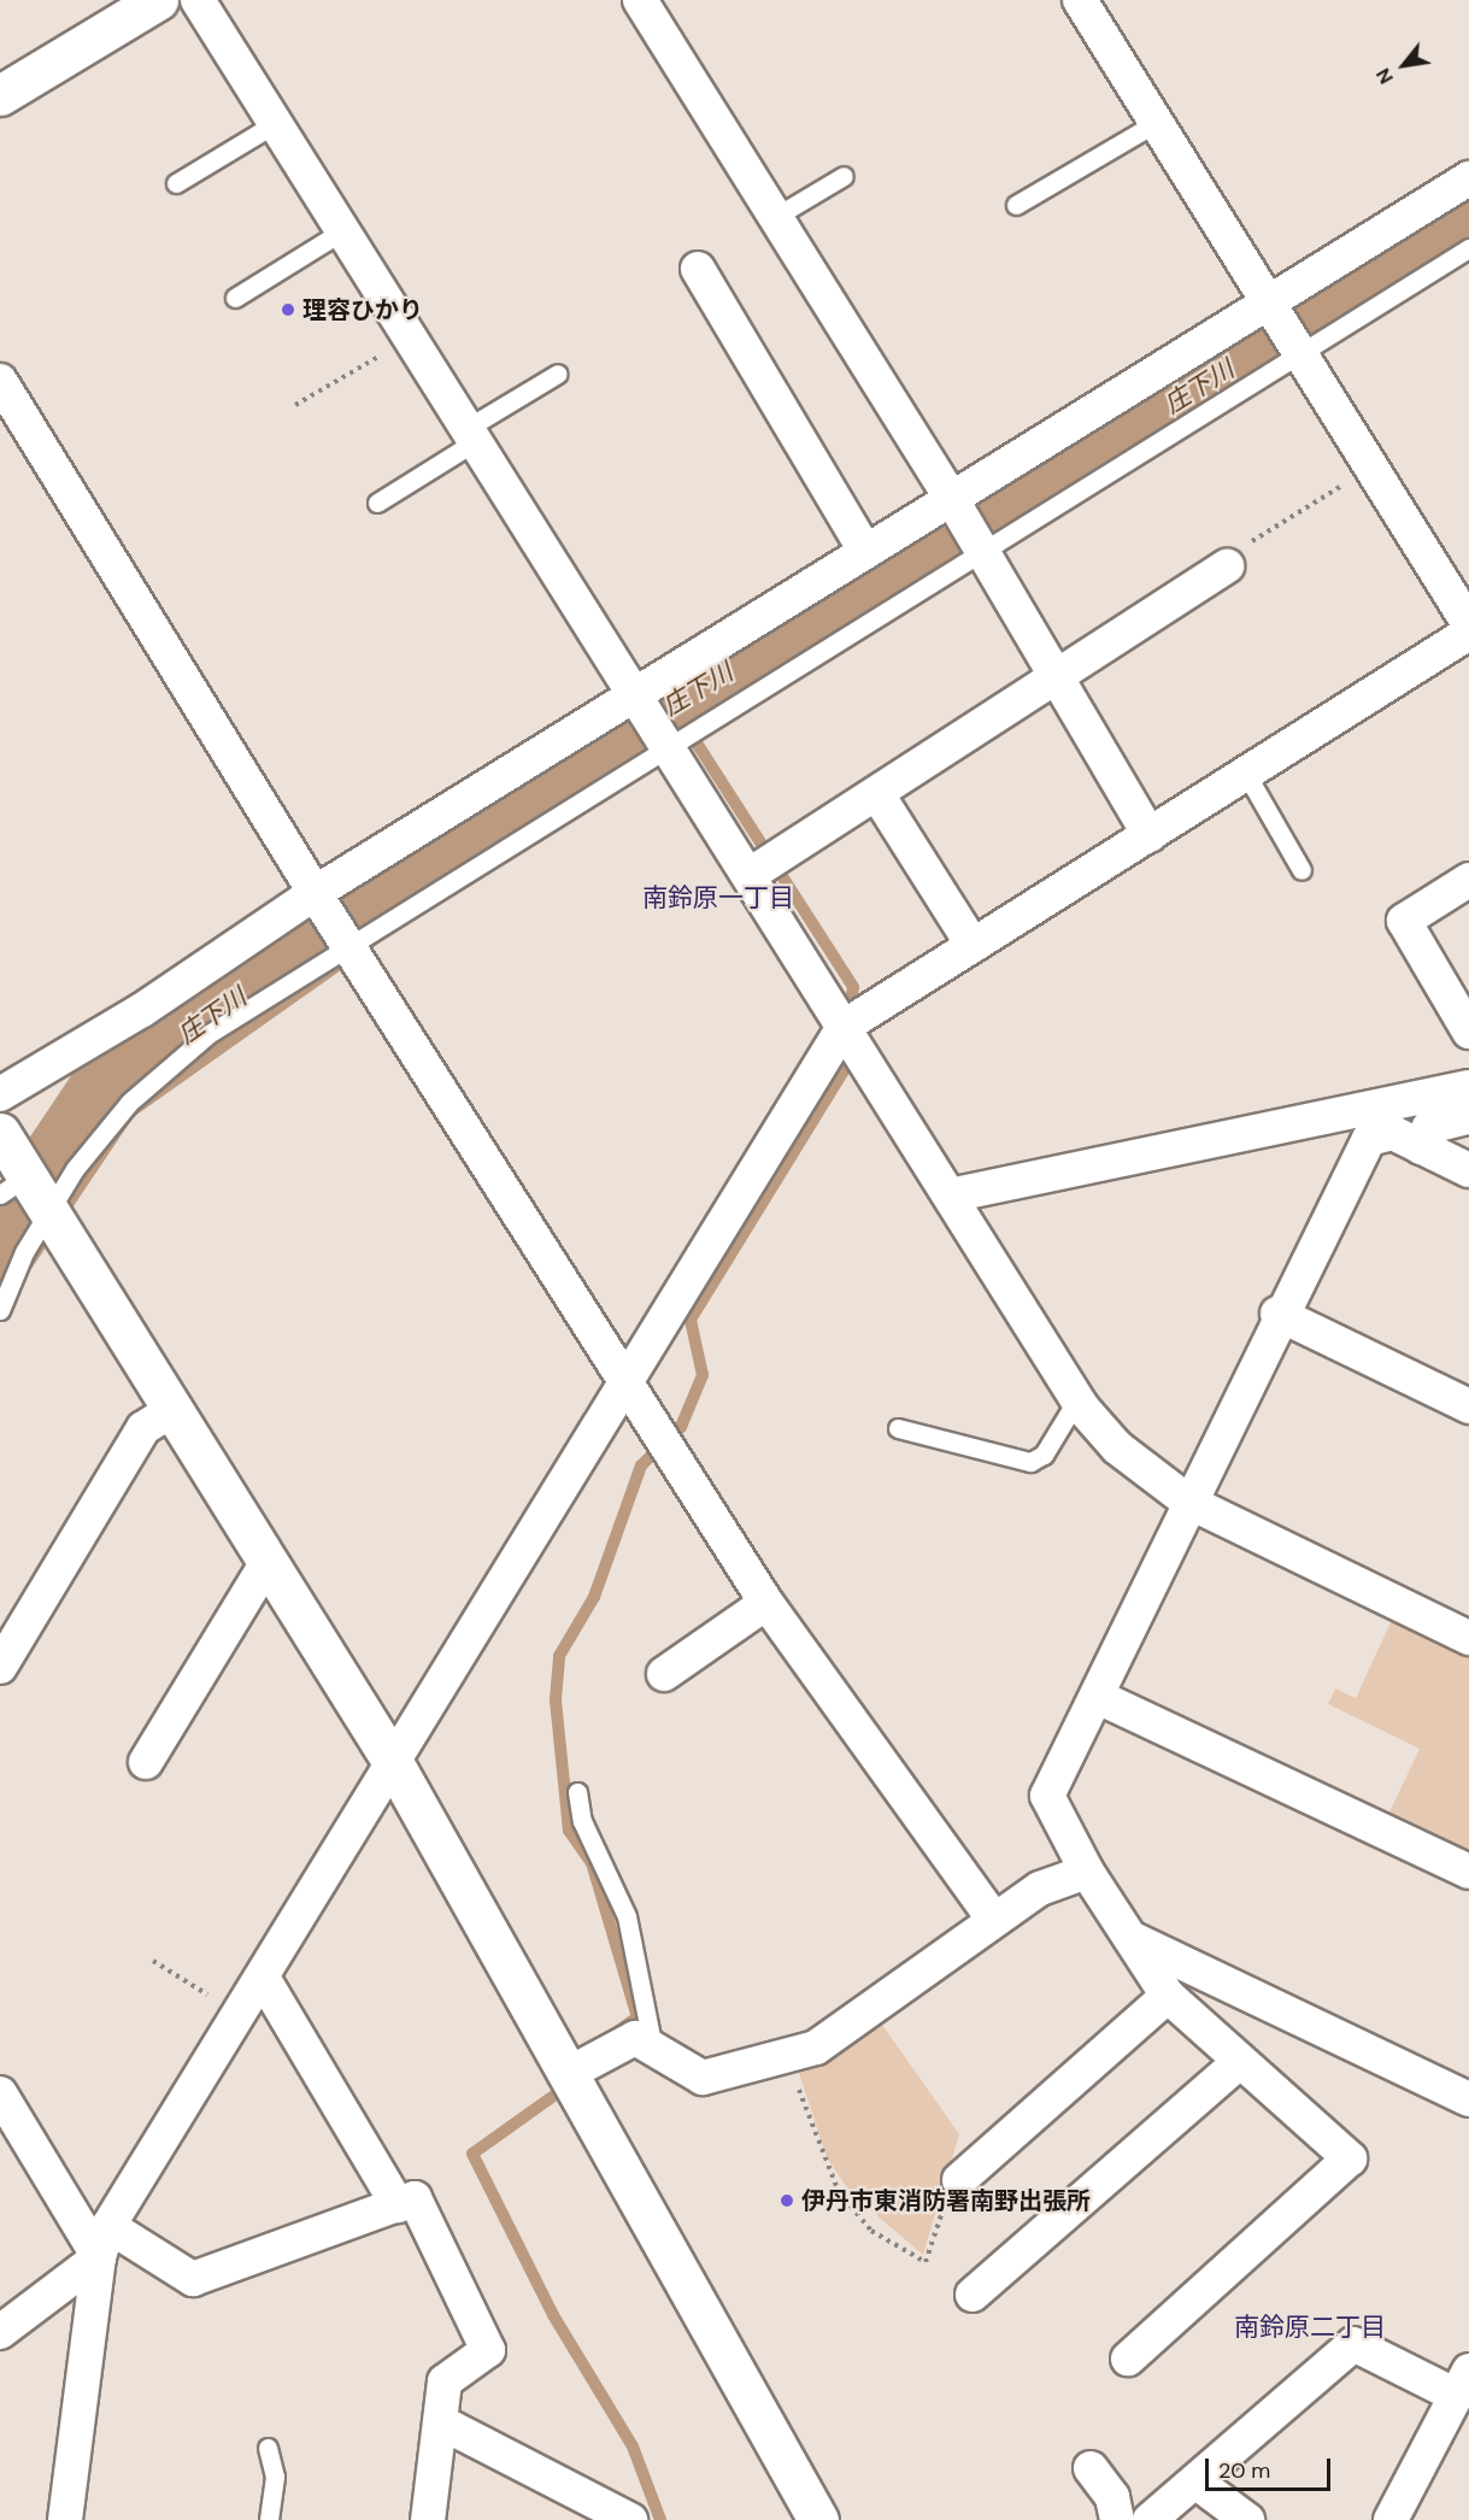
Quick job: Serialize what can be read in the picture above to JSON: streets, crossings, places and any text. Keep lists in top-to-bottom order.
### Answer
{
  "districts": ["南鈴原一丁目", "南鈴原二丁目"],
  "water": ["庄下川"],
  "places": ["理容ひかり", "伊丹市東消防署南野出張所"],
  "scale_bar": "20 m",
  "north": "bottom left"
}
